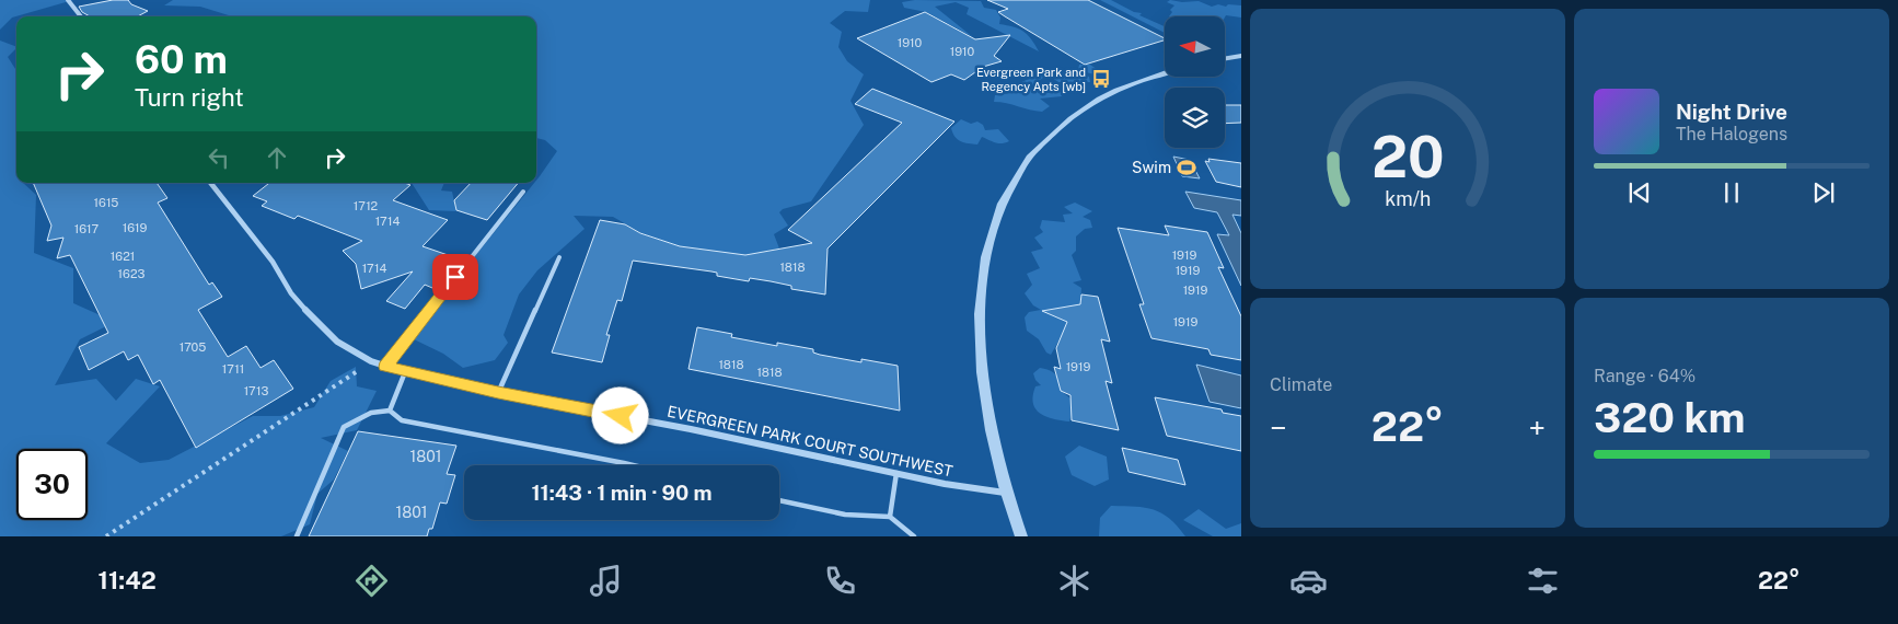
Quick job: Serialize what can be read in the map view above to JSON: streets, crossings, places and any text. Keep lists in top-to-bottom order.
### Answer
{
  "streets": {
    "street": ["EVERGREEN PARK COURT SOUTHWEST"]
  },
  "places": {
    "bus stop": ["Evergreen Park and Regency Apts [wb]"],
    "sports": ["Swim"]
  },
  "house_numbers": [
    "1910",
    "1910",
    "1615",
    "1712",
    "1714",
    "1619",
    "1617",
    "1919",
    "1621",
    "1818",
    "1714",
    "1919",
    "1623",
    "1919",
    "1919",
    "1705",
    "1818",
    "1919",
    "1711",
    "1818",
    "1713",
    "1801",
    "1801"
  ],
  "north": "left",
  "page": {
    "turn": ["60 m", "Turn right"],
    "song": ["Night Drive", "The Halogens"],
    "tile": [
      "Climate",
      ["Range · 64%", "320 km"]
    ],
    "heat": ["−", "22°", "+"],
    "limit": "30",
    "trip": "11:43 · 1 min · 90 m",
    "tabs": ["11:42", "22°"],
    "gauge": ["20", "km/h"]
  }
}
